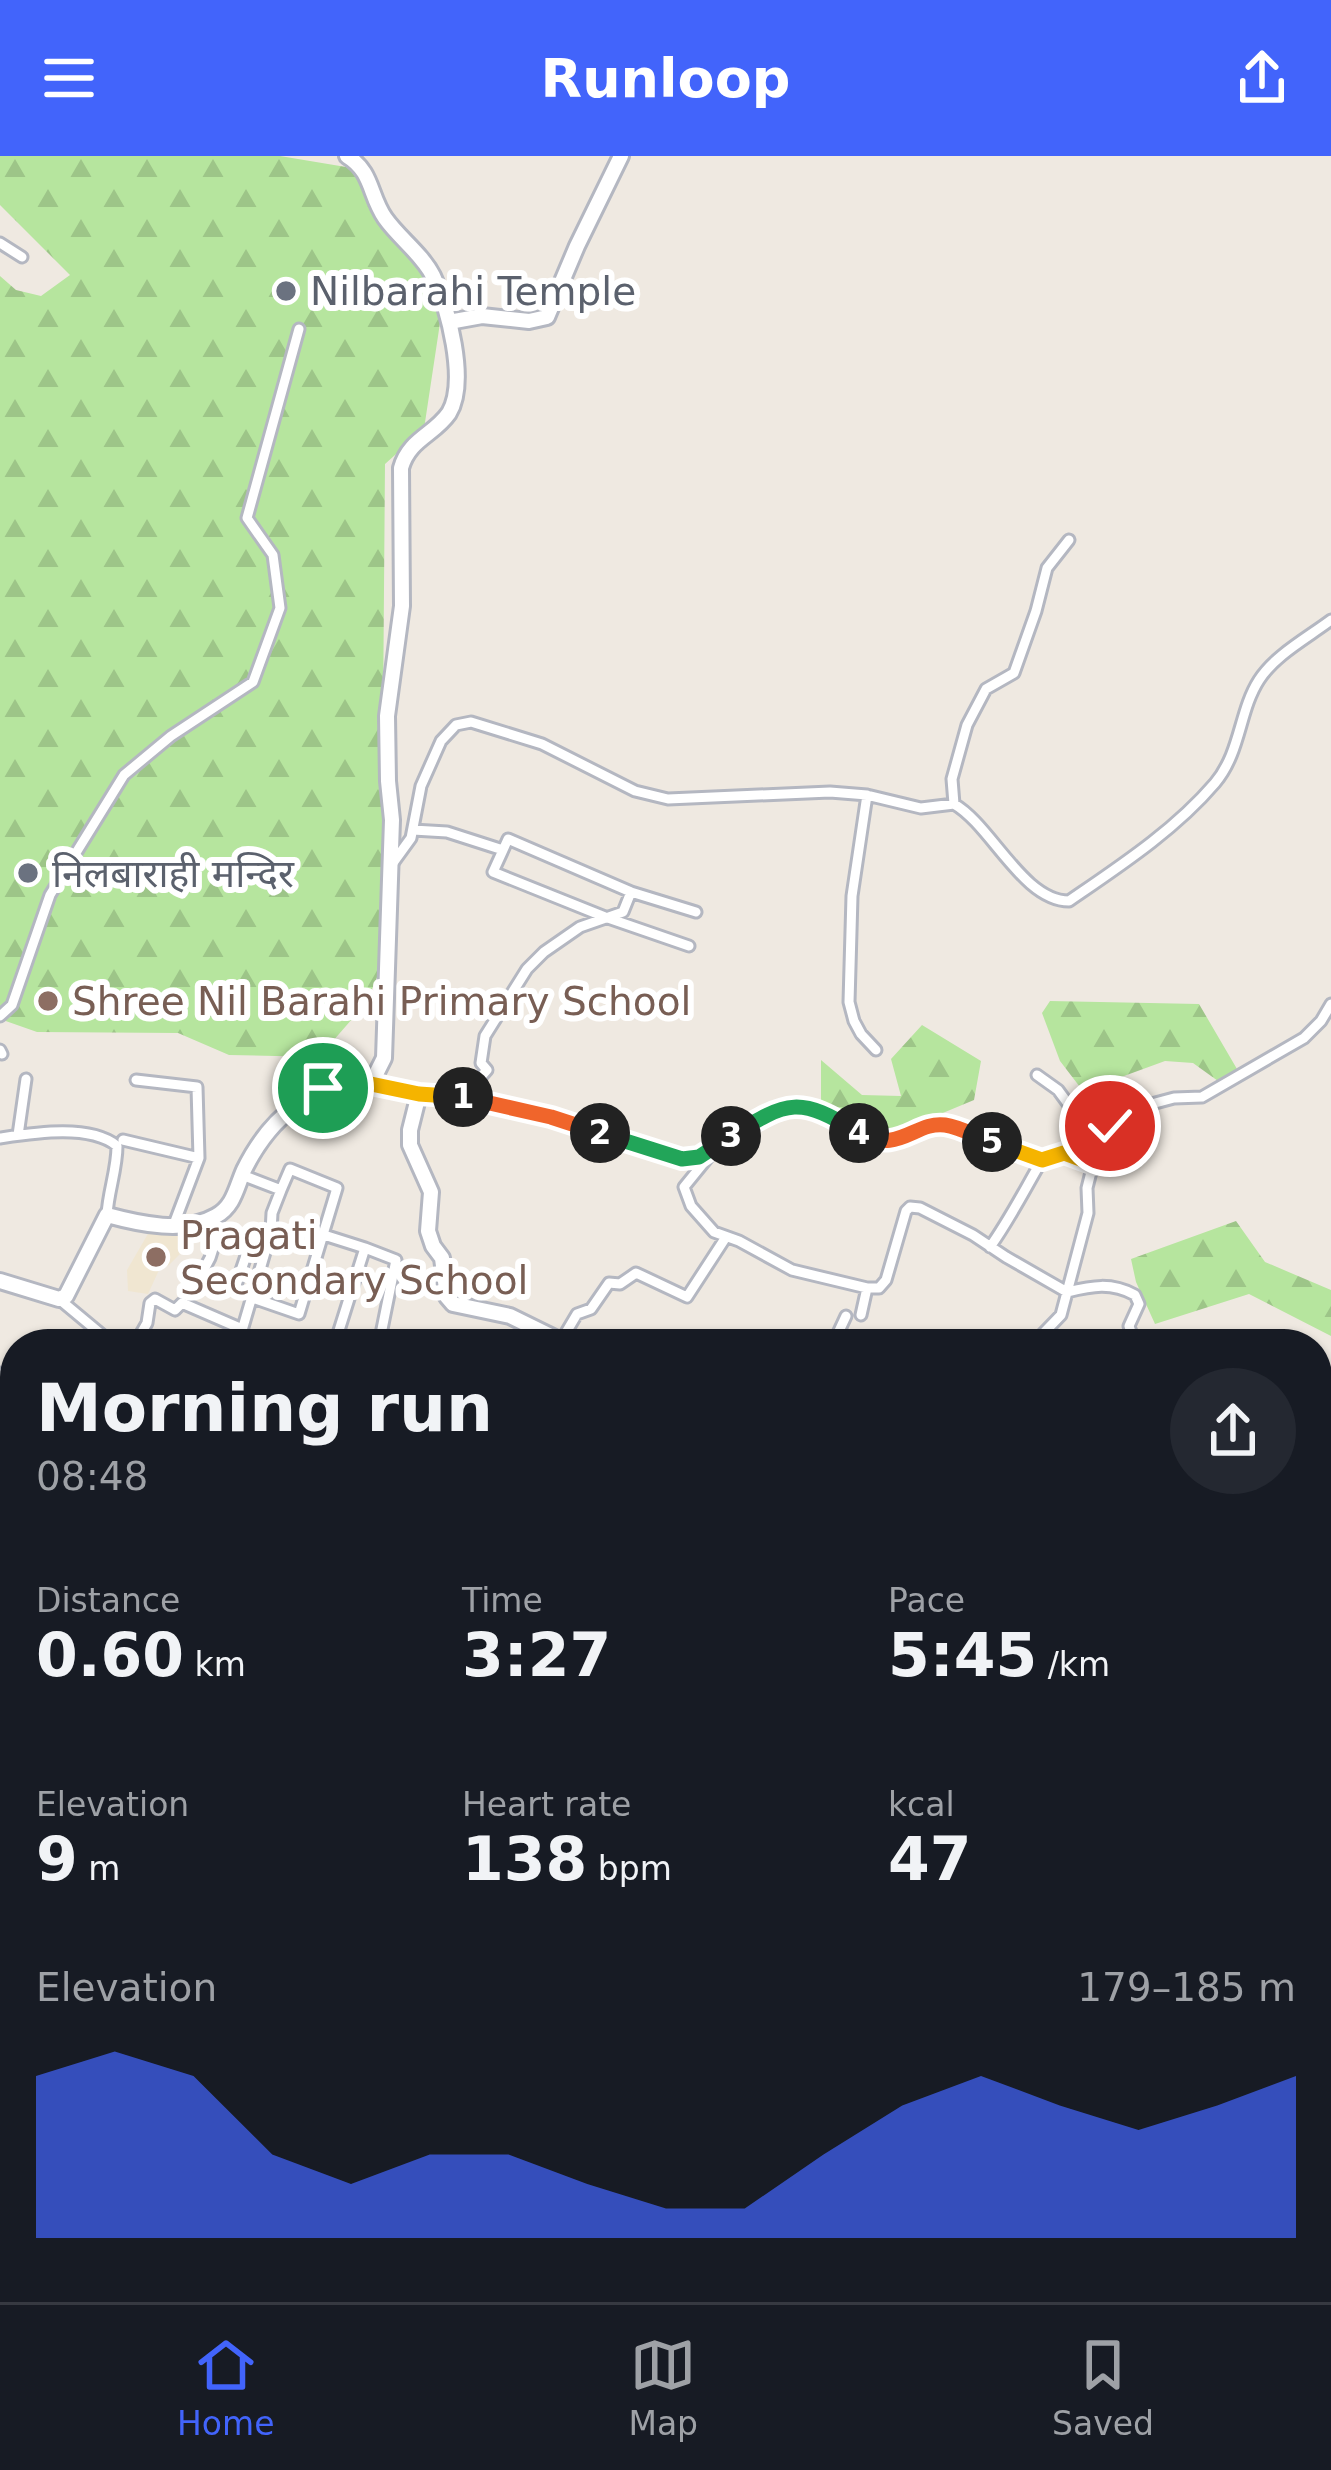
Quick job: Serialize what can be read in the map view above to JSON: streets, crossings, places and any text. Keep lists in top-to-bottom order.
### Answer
{
  "places": [
    "Nilbarahi Temple",
    "निलबाराही मन्दिर",
    "Shree Nil Barahi Primary School",
    "Pragati Secondary School"
  ],
  "page": {
    "header": "Runloop",
    "pins": [
      "1",
      "2",
      "4",
      "3",
      "5"
    ],
    "heading": ["Morning run", "08:48"],
    "stats": [
      ["Distance", "0.60 km"],
      ["Time", "3:27"],
      ["Pace", "5:45 /km"],
      ["Elevation", "9 m"],
      ["Heart rate", "138 bpm"],
      ["kcal", "47"]
    ],
    "chart": ["Elevation", "179–185 m"],
    "tabs": ["Home", "Map", "Saved"]
  }
}
